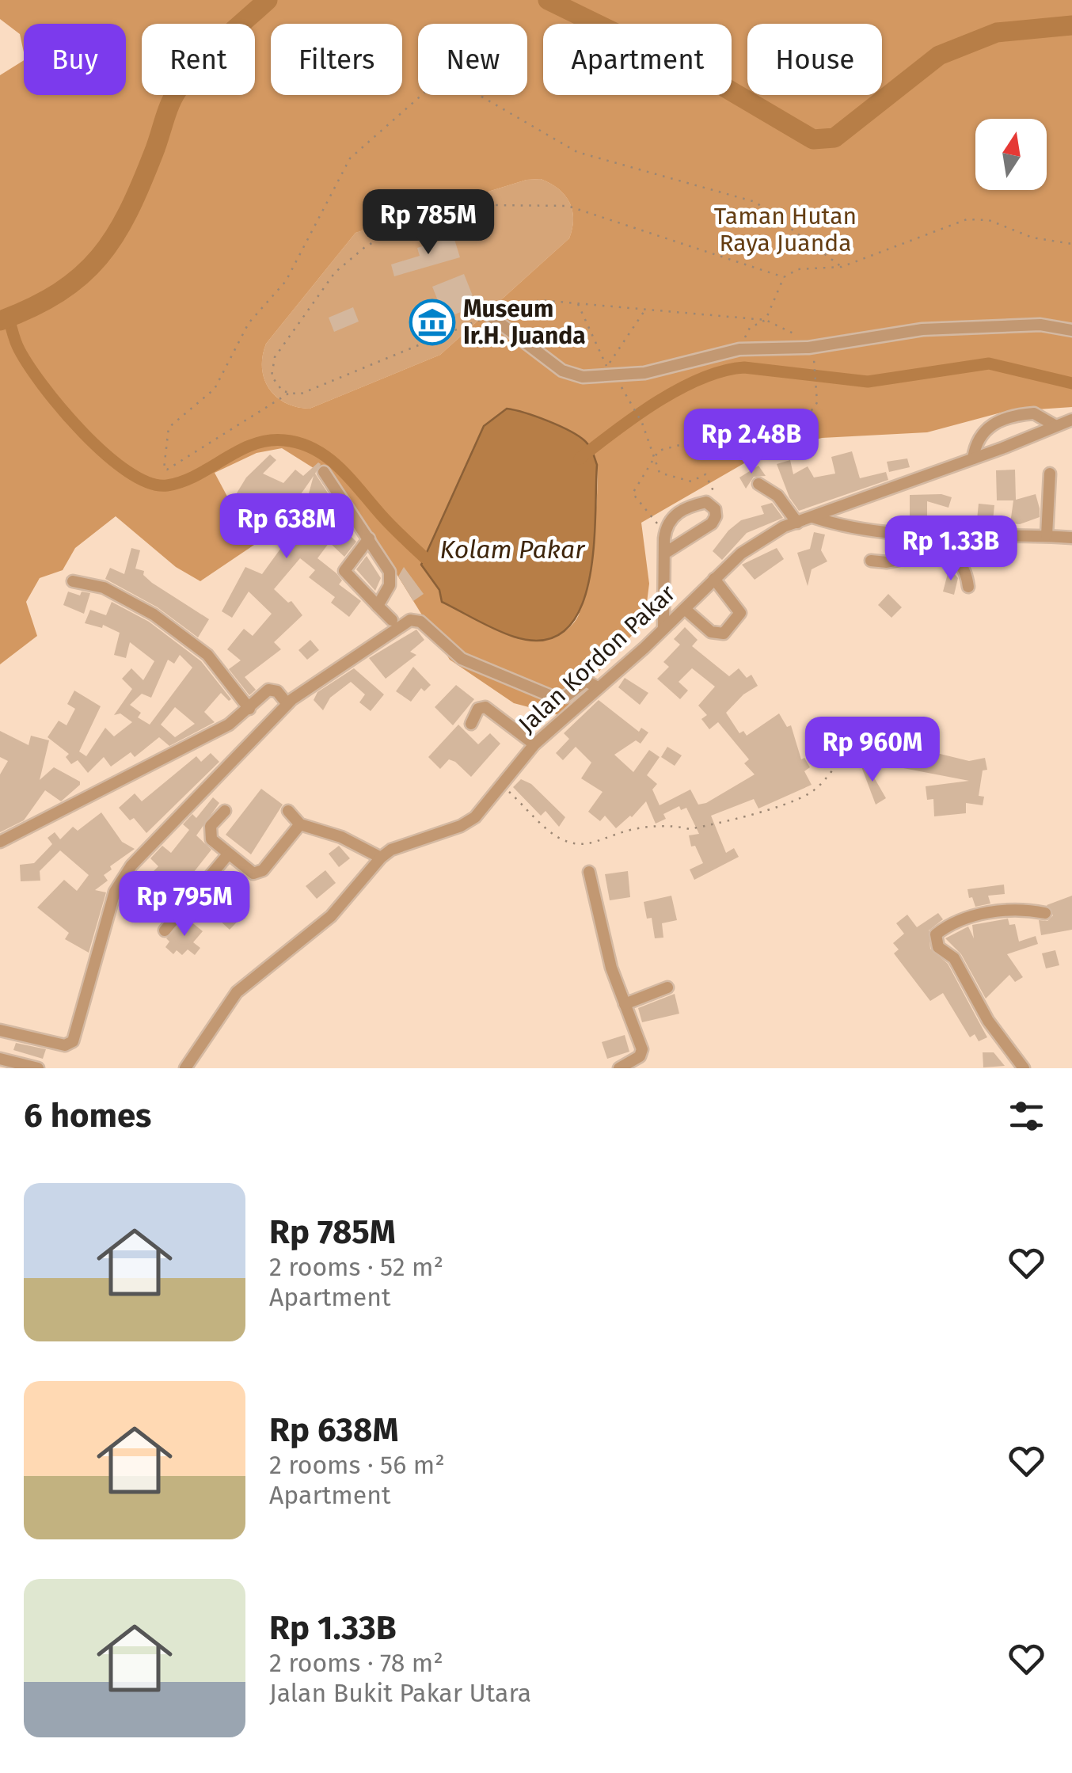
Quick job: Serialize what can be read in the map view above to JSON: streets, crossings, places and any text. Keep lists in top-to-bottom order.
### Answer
{
  "streets": {
    "street": ["Jalan Kordon Pakar"]
  },
  "water": ["Kolam Pakar"],
  "parks": ["Taman Hutan Raya Juanda"],
  "places": {
    "museum": ["Museum Ir.H. Juanda"]
  },
  "north": "top",
  "page": {
    "chip": [
      "Buy",
      "Rent",
      "Filters",
      "New",
      "Apartment",
      "House"
    ],
    "price": [
      "Rp 785M",
      "Rp 2.48B",
      "Rp 638M",
      "Rp 1.33B",
      "Rp 960M",
      "Rp 795M"
    ],
    "heading": "6 homes",
    "list": [
      {
        "name": "Rp 785M",
        "note": "2 rooms · 52 m² · Apartment"
      },
      {
        "name": "Rp 638M",
        "note": "2 rooms · 56 m² · Apartment"
      },
      {
        "name": "Rp 1.33B",
        "note": "2 rooms · 78 m² · Jalan Bukit Pakar Utara"
      }
    ]
  }
}
